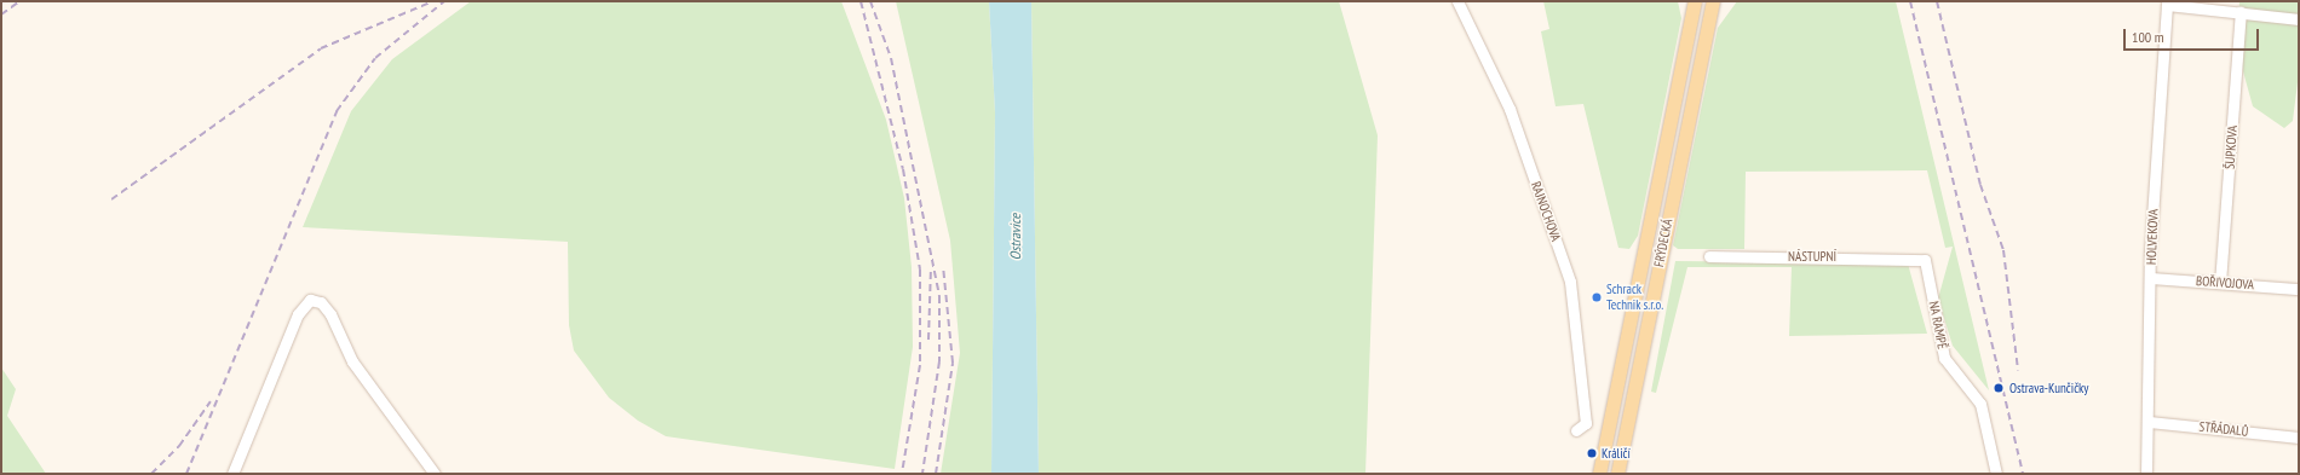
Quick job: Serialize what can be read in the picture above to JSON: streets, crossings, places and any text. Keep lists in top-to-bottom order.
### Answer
{
  "streets": {
    "main road": ["FRÝDECKÁ"],
    "street": [
      "ŠUPKOVA",
      "RAJNOCHOVA",
      "HOLVEKOVA",
      "NÁSTUPNÍ",
      "BOŘIVOJOVA",
      "NA RAMPĚ",
      "STŘÁDALŮ"
    ]
  },
  "crossings": [
    ["ŠUPKOVA", "BOŘIVOJOVA"],
    ["HOLVEKOVA", "BOŘIVOJOVA"],
    ["HOLVEKOVA", "STŘÁDALŮ"],
    ["NÁSTUPNÍ", "NA RAMPĚ"]
  ],
  "water": ["Ostravice"],
  "places": ["Schrack Technik s.r.o.", "Ostrava-Kunčičky", "Králičí"],
  "scale_bar": "100 m"
}
